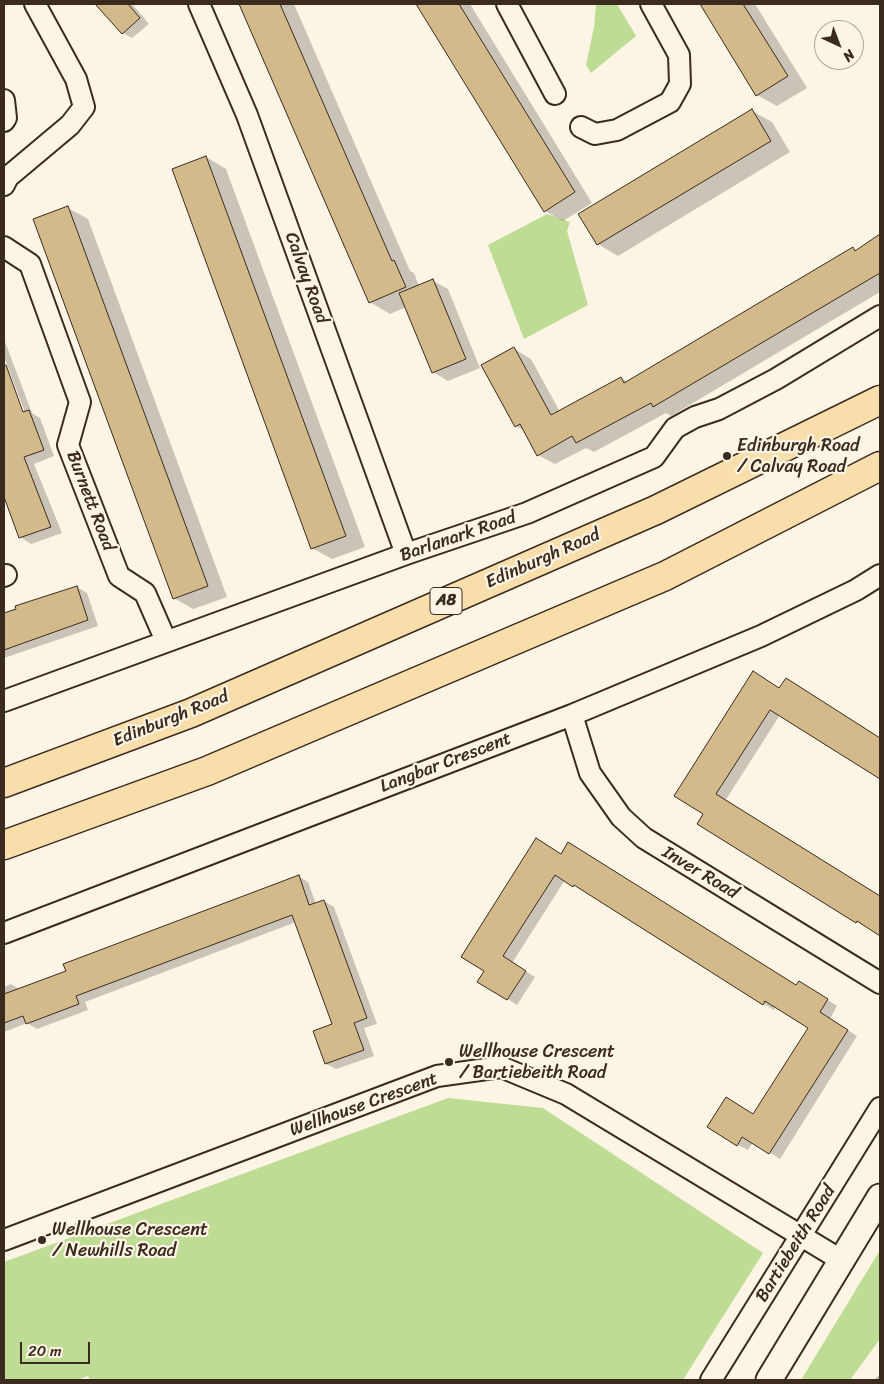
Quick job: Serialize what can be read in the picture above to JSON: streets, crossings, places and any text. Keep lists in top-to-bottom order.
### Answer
{
  "streets": {
    "main road": ["Edinburgh Road", "A8"],
    "street": [
      "Calvay Road",
      "Burnett Road",
      "Barlanark Road",
      "Langbar Crescent",
      "Inver Road",
      "Wellhouse Crescent",
      "Bartiebeith Road"
    ]
  },
  "crossings": [
    ["Calvay Road", "Barlanark Road"],
    ["Burnett Road", "Barlanark Road"],
    ["Langbar Crescent", "Inver Road"],
    ["Wellhouse Crescent", "Bartiebeith Road"]
  ],
  "places": ["Edinburgh Road / Calvay Road", "Wellhouse Crescent / Bartiebeith Road", "Wellhouse Crescent / Newhills Road"],
  "scale_bar": "20 m",
  "north": "bottom right"
}
